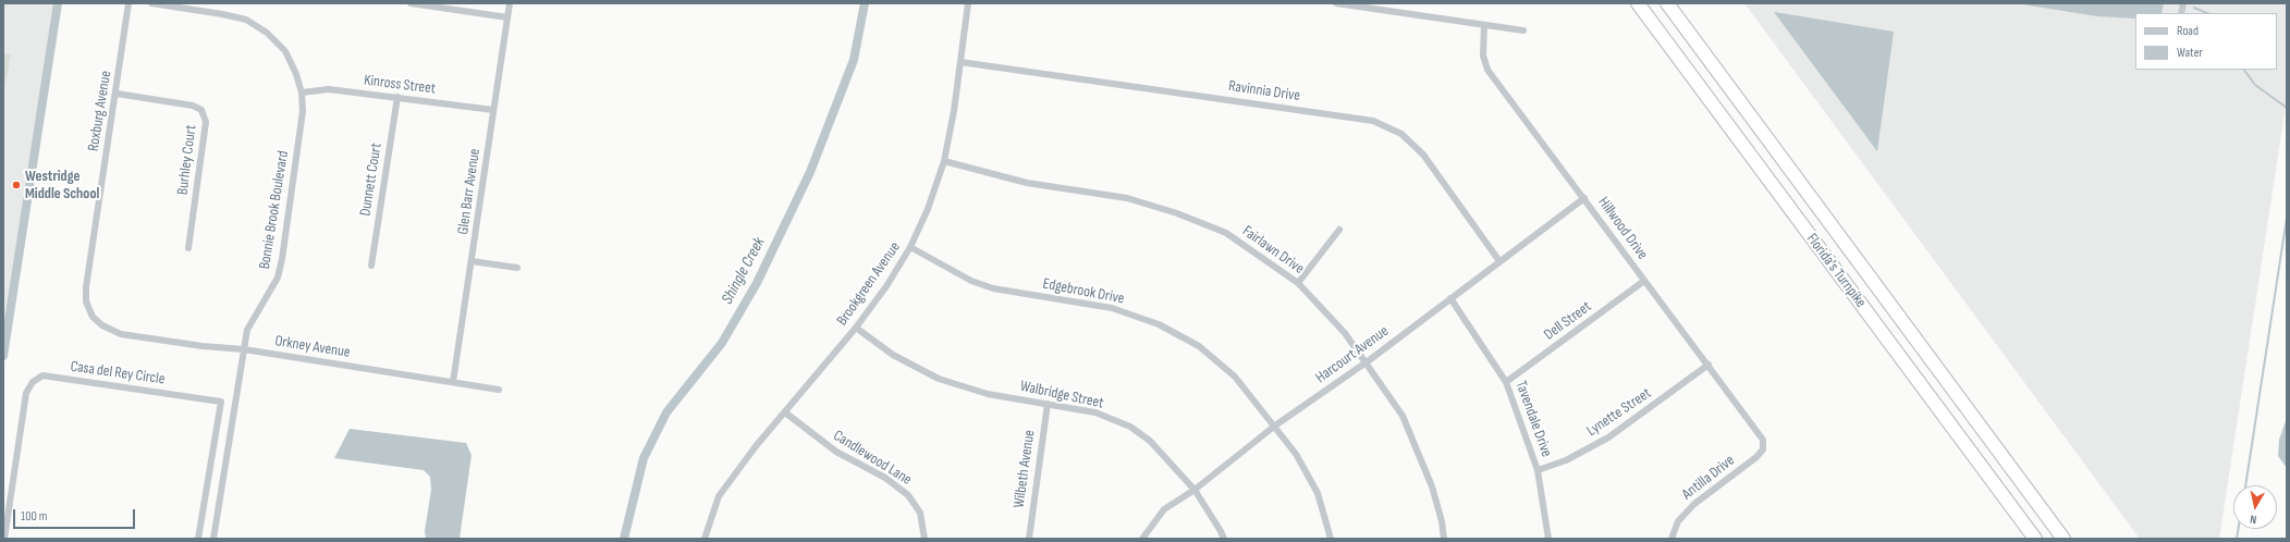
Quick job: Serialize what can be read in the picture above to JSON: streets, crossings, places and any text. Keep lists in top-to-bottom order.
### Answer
{
  "streets": {
    "highway": ["Florida's Turnpike"],
    "street": [
      "Kinross Street",
      "Ravinnia Drive",
      "Roxburg Avenue",
      "Burhley Court",
      "Dunnett Court",
      "Glen Barr Avenue",
      "Bonnie Brook Boulevard",
      "Hillwood Drive",
      "Fairlawn Drive",
      "Brookgreen Avenue",
      "Edgebrook Drive",
      "Dell Street",
      "Orkney Avenue",
      "Harcourt Avenue",
      "Casa del Rey Circle",
      "Walbridge Street",
      "Lynette Street",
      "Tavendale Drive",
      "Candlewood Lane",
      "Wilbeth Avenue",
      "Antilla Drive"
    ]
  },
  "crossings": [
    ["Kinross Street", "Dunnett Court"],
    ["Kinross Street", "Glen Barr Avenue"],
    ["Kinross Street", "Bonnie Brook Boulevard"],
    ["Ravinnia Drive", "Brookgreen Avenue"],
    ["Ravinnia Drive", "Harcourt Avenue"],
    ["Roxburg Avenue", "Burhley Court"],
    ["Roxburg Avenue", "Orkney Avenue"],
    ["Glen Barr Avenue", "Orkney Avenue"],
    ["Bonnie Brook Boulevard", "Orkney Avenue"],
    ["Hillwood Drive", "Dell Street"],
    ["Hillwood Drive", "Harcourt Avenue"],
    ["Hillwood Drive", "Lynette Street"],
    ["Hillwood Drive", "Antilla Drive"],
    ["Fairlawn Drive", "Brookgreen Avenue"],
    ["Fairlawn Drive", "Harcourt Avenue"],
    ["Brookgreen Avenue", "Edgebrook Drive"],
    ["Brookgreen Avenue", "Walbridge Street"],
    ["Brookgreen Avenue", "Candlewood Lane"],
    ["Edgebrook Drive", "Harcourt Avenue"],
    ["Dell Street", "Tavendale Drive"],
    ["Harcourt Avenue", "Walbridge Street"],
    ["Harcourt Avenue", "Tavendale Drive"],
    ["Walbridge Street", "Wilbeth Avenue"],
    ["Lynette Street", "Tavendale Drive"]
  ],
  "water": ["Shingle Creek"],
  "places": ["Westridge Middle School"],
  "legend": ["Road", "Water"],
  "scale_bar": "100 m",
  "north": "bottom"
}
